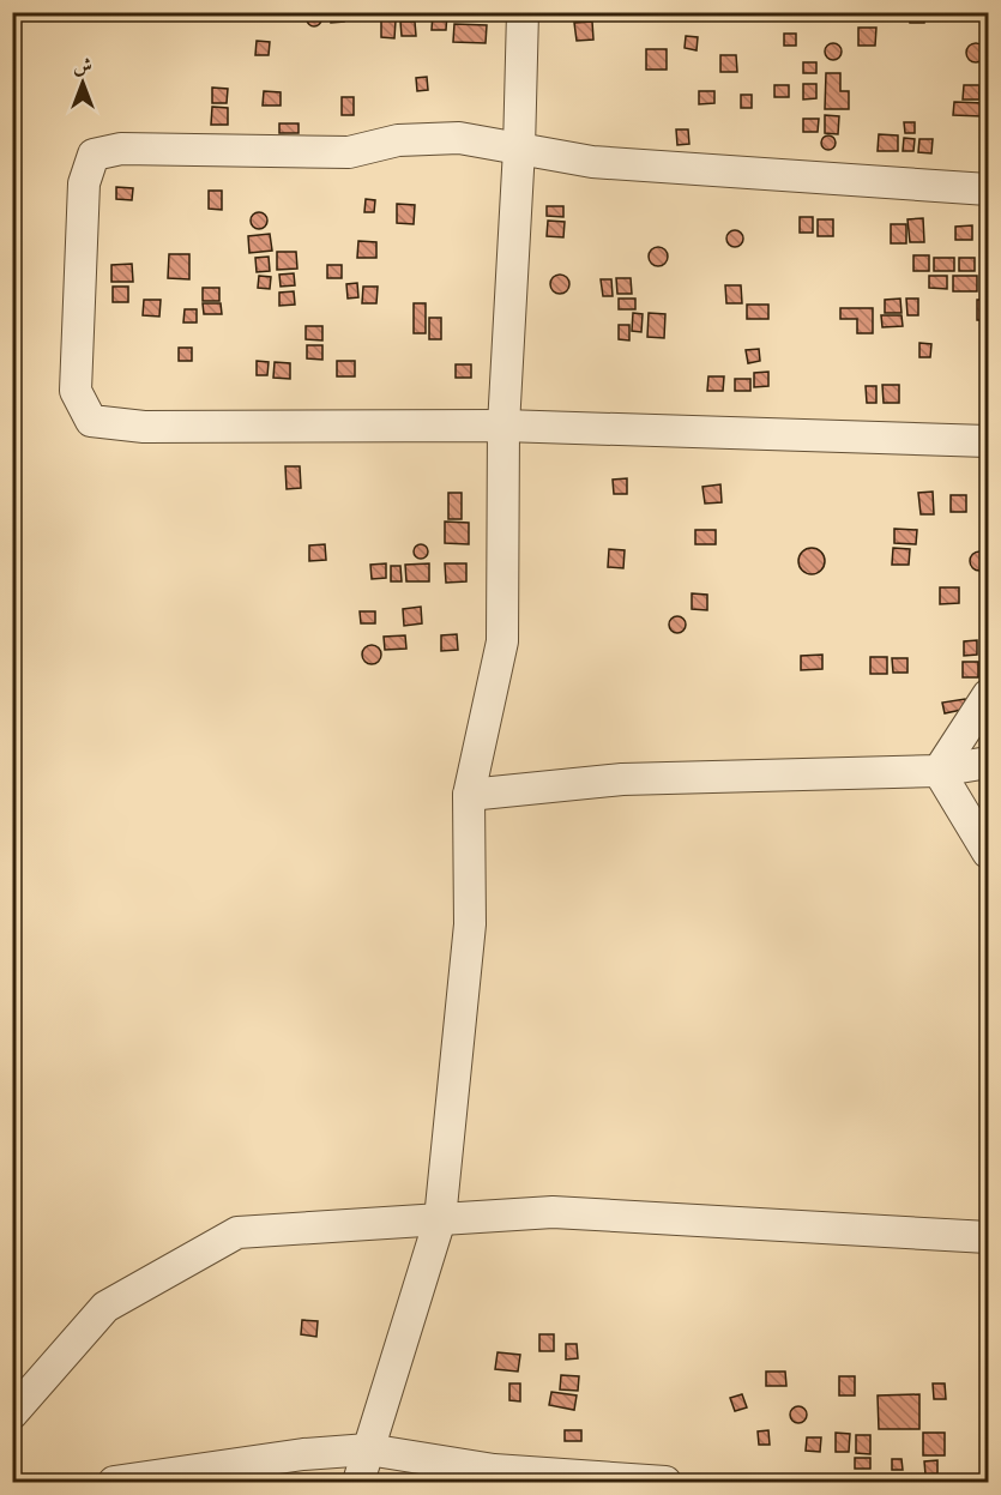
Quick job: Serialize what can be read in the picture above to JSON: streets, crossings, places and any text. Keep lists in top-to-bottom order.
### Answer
{
  "north": "top"
}
